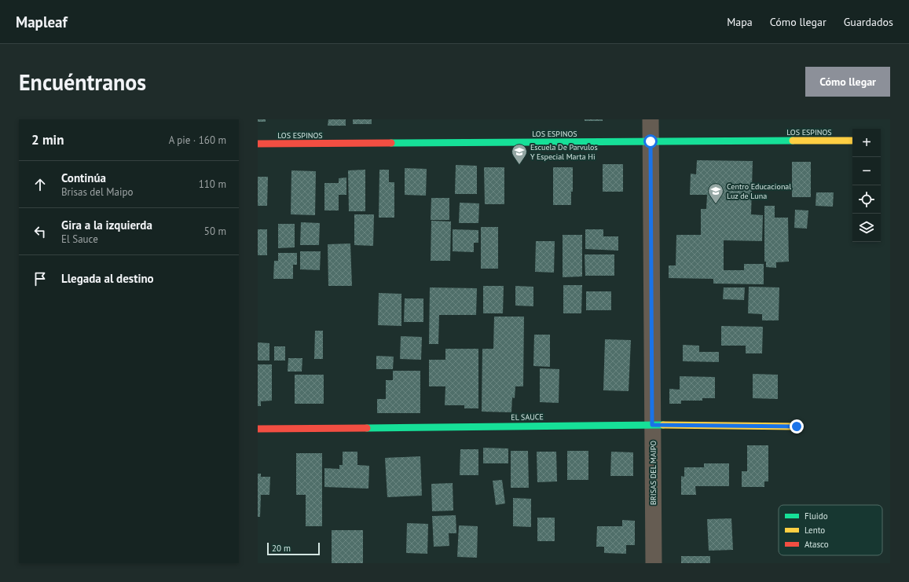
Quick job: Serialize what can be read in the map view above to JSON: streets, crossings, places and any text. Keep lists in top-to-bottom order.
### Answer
{
  "streets": {
    "street": ["LOS ESPINOS", "EL SAUCE", "BRISAS DEL MAIPO"]
  },
  "crossings": [
    ["LOS ESPINOS", "BRISAS DEL MAIPO"],
    ["EL SAUCE", "BRISAS DEL MAIPO"]
  ],
  "places": {
    "school or university": ["Escuela De Parvulos Y Especial Marta Hi", "Centro Educacional Luz de Luna"]
  },
  "legend": ["Fluido", "Lento", "Atasco"],
  "scale_bar": "20 m",
  "page": {
    "header": "Mapleaf",
    "nav": ["Mapa", "Cómo llegar", "Guardados"],
    "buttons": "Cómo llegar",
    "title": "Encuéntranos",
    "heading": ["2 min", "A pie · 160 m"],
    "map_buttons": ["+", "−"],
    "list": [
      ["Continúa", "Brisas del Maipo", "110 m"],
      ["Gira a la izquierda", "El Sauce", "50 m"],
      "Llegada al destino"
    ],
    "scale": "20 m"
  }
}
